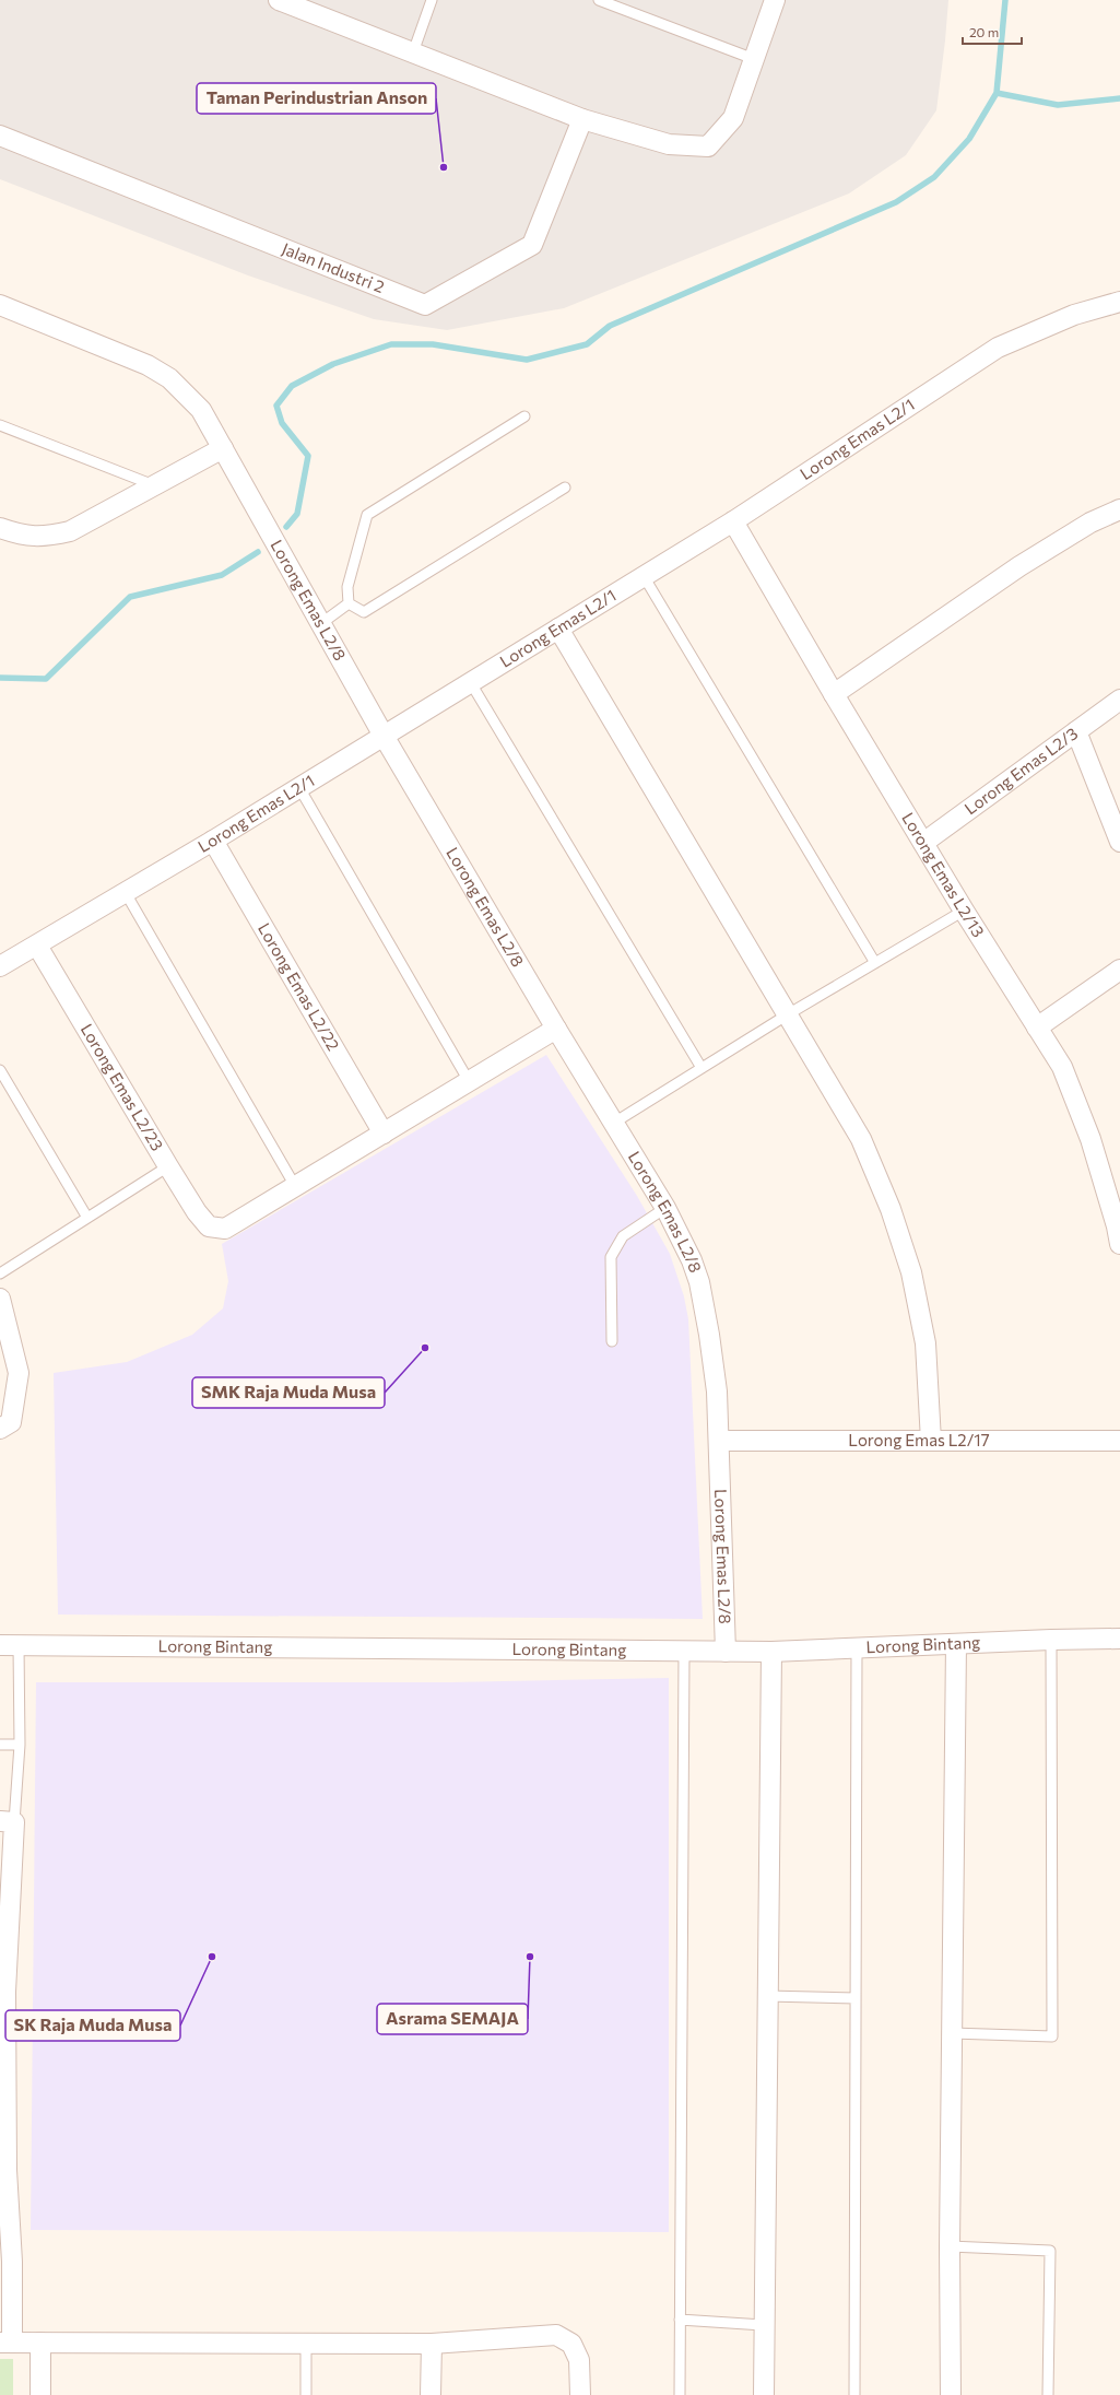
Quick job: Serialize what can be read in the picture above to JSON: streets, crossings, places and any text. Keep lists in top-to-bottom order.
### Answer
{
  "streets": {
    "street": [
      "Jalan Industri 2",
      "Lorong Emas L2/1",
      "Lorong Emas L2/8",
      "Lorong Emas L2/3",
      "Lorong Emas L2/13",
      "Lorong Emas L2/22",
      "Lorong Emas L2/23",
      "Lorong Emas L2/17",
      "Lorong Bintang"
    ]
  },
  "crossings": [
    ["Lorong Emas L2/1", "Lorong Emas L2/8"],
    ["Lorong Emas L2/1", "Lorong Emas L2/13"],
    ["Lorong Emas L2/1", "Lorong Emas L2/22"],
    ["Lorong Emas L2/1", "Lorong Emas L2/23"],
    ["Lorong Emas L2/8", "Lorong Emas L2/17"],
    ["Lorong Emas L2/8", "Lorong Bintang"],
    ["Lorong Emas L2/3", "Lorong Emas L2/13"]
  ],
  "places": [
    "Taman Perindustrian Anson",
    "SMK Raja Muda Musa",
    "SK Raja Muda Musa",
    "Asrama SEMAJA"
  ],
  "scale_bar": "20 m"
}
